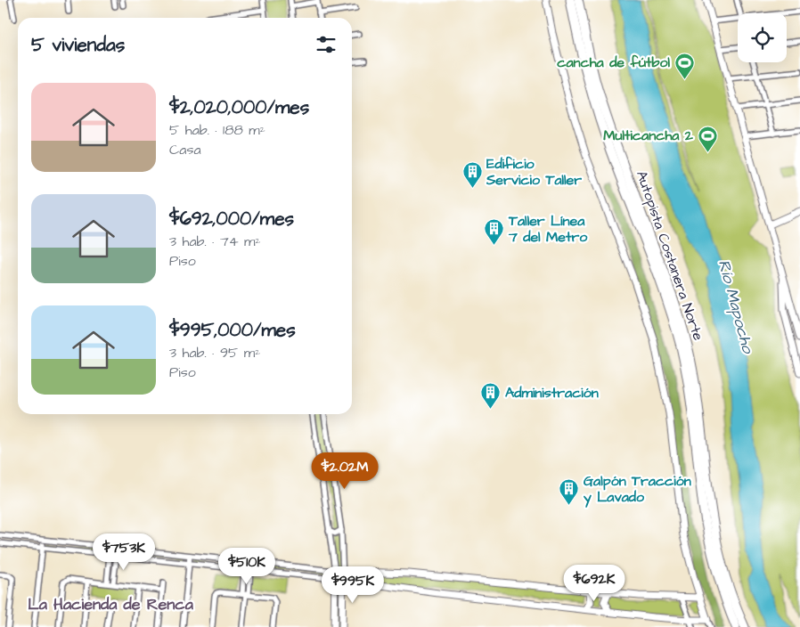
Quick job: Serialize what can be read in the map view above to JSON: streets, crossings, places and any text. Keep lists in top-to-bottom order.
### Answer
{
  "streets": {
    "highway": ["Autopista Costanera Norte"]
  },
  "districts": ["La Hacienda de Renca"],
  "water": ["Río Mapocho"],
  "places": {
    "sports": ["cancha de fútbol", "Multicancha 2"],
    "building": [
      "Edificio Servicio Taller",
      "Taller Línea 7 del Metro",
      "Administración",
      "Galpón Tracción y Lavado"
    ]
  },
  "page": {
    "heading": "5 viviendas",
    "list": [
      {
        "name": "$2,020,000/mes",
        "note": "5 hab. · 188 m² · Casa"
      },
      {
        "name": "$692,000/mes",
        "note": "3 hab. · 74 m² · Piso"
      },
      {
        "name": "$995,000/mes",
        "note": "3 hab. · 95 m² · Piso"
      }
    ],
    "price": [
      "$2.02M",
      "$753K",
      "$510K",
      "$692K",
      "$995K"
    ]
  }
}
